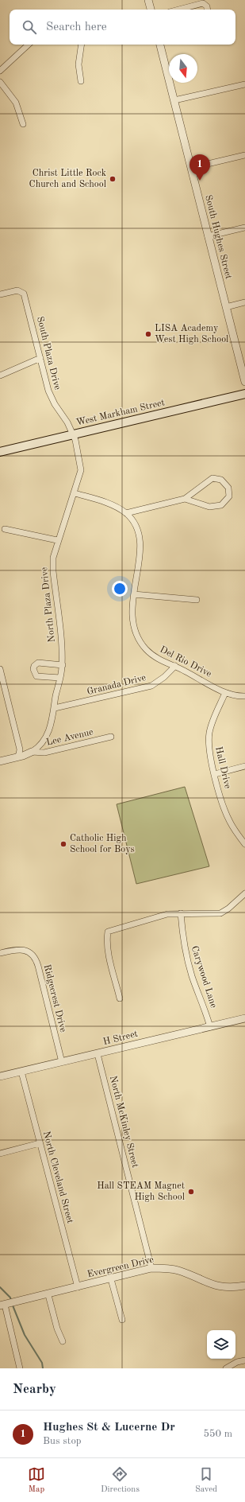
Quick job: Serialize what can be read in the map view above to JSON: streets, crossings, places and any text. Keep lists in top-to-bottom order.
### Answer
{
  "streets": {
    "main road": ["West Markham Street"],
    "street": [
      "South Hughes Street",
      "South Plaza Drive",
      "North Plaza Drive",
      "Del Rio Drive",
      "Granada Drive",
      "Lee Avenue",
      "Hall Drive",
      "Carywood Lane",
      "Ridgecrest Drive",
      "H Street",
      "North McKinley Street",
      "North Cleveland Street",
      "Evergreen Drive"
    ]
  },
  "crossings": [
    ["South Plaza Drive", "West Markham Street"],
    ["South Plaza Drive", "North Plaza Drive"],
    ["West Markham Street", "North Plaza Drive"],
    ["North Plaza Drive", "Del Rio Drive"],
    ["North Plaza Drive", "Granada Drive"],
    ["North Plaza Drive", "Lee Avenue"],
    ["Del Rio Drive", "Granada Drive"],
    ["Del Rio Drive", "Hall Drive"],
    ["Carywood Lane", "H Street"],
    ["Ridgecrest Drive", "H Street"],
    ["H Street", "North McKinley Street"],
    ["H Street", "North Cleveland Street"],
    ["North McKinley Street", "Evergreen Drive"],
    ["North Cleveland Street", "Evergreen Drive"]
  ],
  "places": [
    "Christ Little Rock Church and School",
    "LISA Academy West High School",
    "Catholic High School for Boys",
    "Hall STEAM Magnet High School"
  ],
  "north": "bottom",
  "page": {
    "search": "Search here",
    "pins": "1",
    "heading": "Nearby",
    "list": [
      {
        "mark": "1",
        "name": "Hughes St & Lucerne Dr",
        "note": "Bus stop",
        "value": "550 m"
      }
    ],
    "nav": ["Map", "Directions", "Saved"]
  }
}
